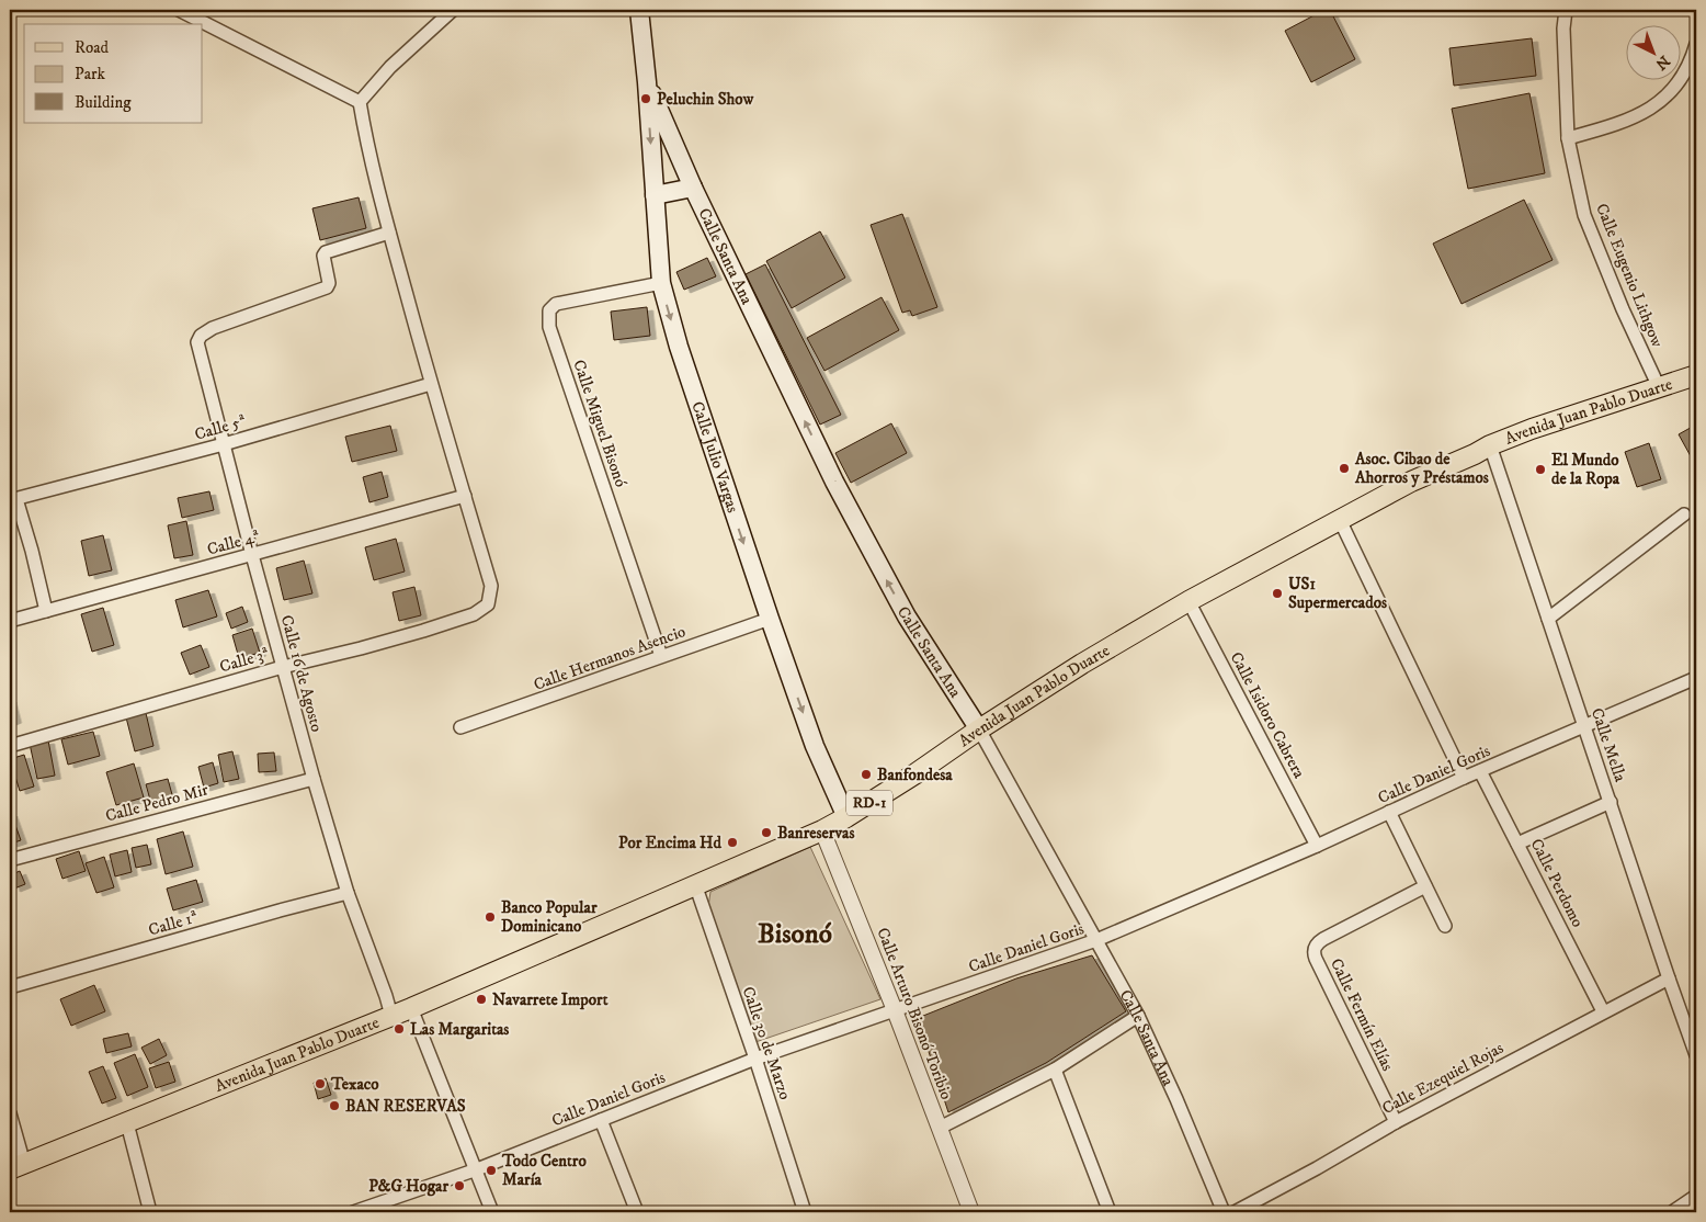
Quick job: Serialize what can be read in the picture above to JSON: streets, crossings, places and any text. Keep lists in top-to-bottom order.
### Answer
{
  "streets": {
    "main road": [
      "Calle Santa Ana",
      "Avenida Juan Pablo Duarte",
      "Calle Julio Vargas",
      "RD-1"
    ],
    "street": [
      "Calle Eugenio Lithgow",
      "Calle Miguel Bisonó",
      "Calle 5ª",
      "Calle 4ª",
      "Calle Hermanos Asencio",
      "Calle 3ª",
      "Calle 16 de Agosto",
      "Calle Isidoro Cabrera",
      "Calle Mella",
      "Calle Daniel Goris",
      "Calle Pedro Mir",
      "Calle Perdomo",
      "Calle 1ª",
      "Calle Arturo Bisonó Toribio",
      "Calle Fermín Elías",
      "Calle 30 de Marzo",
      "Calle Ezequiel Rojas"
    ]
  },
  "crossings": [
    ["Calle Santa Ana", "Avenida Juan Pablo Duarte"],
    ["Calle Santa Ana", "Calle Julio Vargas"],
    ["Calle Santa Ana", "Calle Daniel Goris"],
    ["Calle Eugenio Lithgow", "Avenida Juan Pablo Duarte"],
    ["Avenida Juan Pablo Duarte", "Calle Julio Vargas"],
    ["Avenida Juan Pablo Duarte", "Calle 16 de Agosto"],
    ["Avenida Juan Pablo Duarte", "Calle Isidoro Cabrera"],
    ["Avenida Juan Pablo Duarte", "Calle Mella"],
    ["Avenida Juan Pablo Duarte", "Calle Arturo Bisonó Toribio"],
    ["Avenida Juan Pablo Duarte", "Calle 30 de Marzo"],
    ["Calle Miguel Bisonó", "Calle Julio Vargas"],
    ["Calle Miguel Bisonó", "Calle Hermanos Asencio"],
    ["Calle 5ª", "Calle 16 de Agosto"],
    ["Calle Julio Vargas", "Calle Hermanos Asencio"],
    ["Calle 4ª", "Calle 3ª"],
    ["Calle 4ª", "Calle 16 de Agosto"],
    ["Calle 3ª", "Calle 16 de Agosto"],
    ["Calle 16 de Agosto", "Calle Pedro Mir"],
    ["Calle 16 de Agosto", "Calle 1ª"],
    ["Calle Isidoro Cabrera", "Calle Daniel Goris"],
    ["Calle Mella", "Calle Daniel Goris"],
    ["Calle Mella", "Calle Ezequiel Rojas"],
    ["Calle Daniel Goris", "Calle Perdomo"],
    ["Calle Daniel Goris", "Calle Arturo Bisonó Toribio"],
    ["Calle Daniel Goris", "Calle 30 de Marzo"],
    ["Calle Perdomo", "Calle Ezequiel Rojas"],
    ["Calle Fermín Elías", "Calle Ezequiel Rojas"]
  ],
  "one_way": ["Calle Santa Ana", "Calle Julio Vargas"],
  "districts": ["Bisonó"],
  "places": [
    "Peluchin Show",
    "Asoc. Cibao de Ahorros y Préstamos",
    "El Mundo de la Ropa",
    "US1 Supermercados",
    "Banfondesa",
    "Banreservas",
    "Por Encima Hd",
    "Banco Popular Dominicano",
    "Navarrete Import",
    "Las Margaritas",
    "Texaco",
    "BAN RESERVAS",
    "Todo Centro María",
    "P&G Hogar"
  ],
  "legend": ["Road", "Park", "Building"],
  "north": "bottom right"
}
